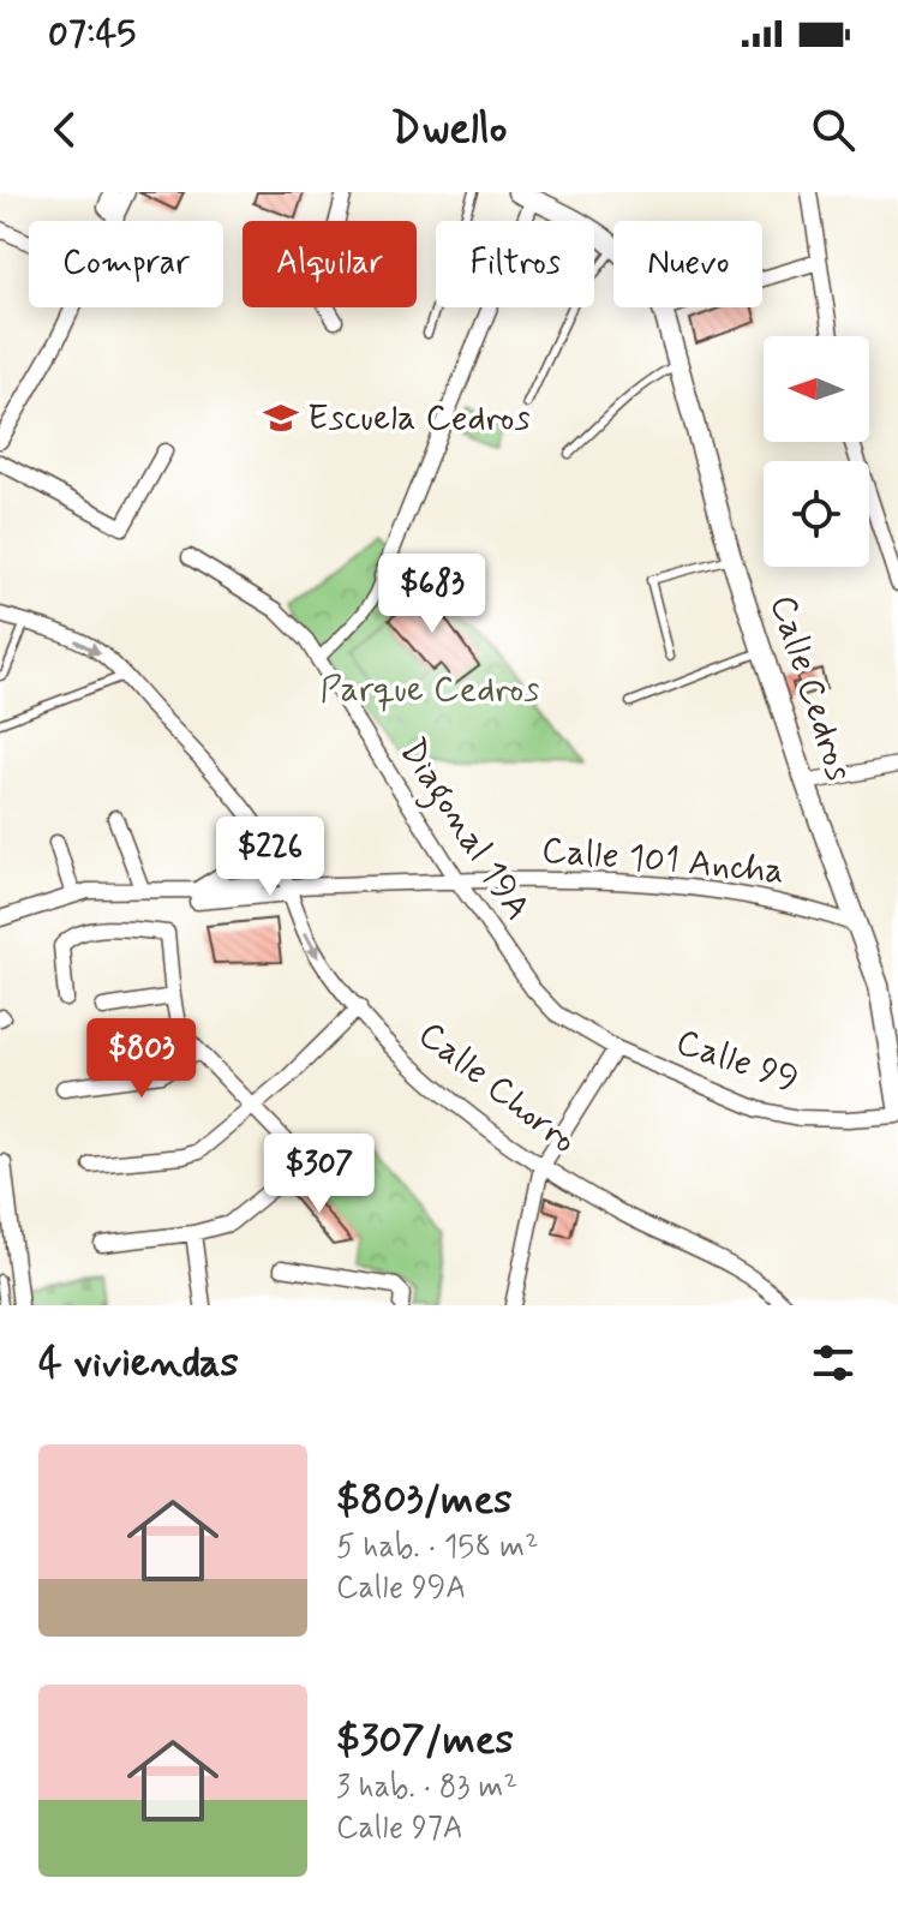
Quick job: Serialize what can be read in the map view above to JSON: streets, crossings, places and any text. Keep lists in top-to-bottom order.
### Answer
{
  "streets": {
    "street": [
      "Calle Cedros",
      "Diagonal 19A",
      "Calle 101 Ancha",
      "Calle 99",
      "Calle Chorro"
    ]
  },
  "crossings": [
    ["Calle Cedros", "Calle 101 Ancha"],
    ["Diagonal 19A", "Calle 101 Ancha"],
    ["Diagonal 19A", "Calle 99"],
    ["Calle 101 Ancha", "Calle Chorro"]
  ],
  "parks": ["Parque Cedros"],
  "places": {
    "school or university": ["Escuela Cedros"]
  },
  "north": "left",
  "page": {
    "status": "07:45",
    "header": "Dwello",
    "chip": [
      "Comprar",
      "Alquilar",
      "Filtros",
      "Nuevo"
    ],
    "price": [
      "$683",
      "$226",
      "$803",
      "$307"
    ],
    "heading": "4 viviendas",
    "list": [
      {
        "name": "$803/mes",
        "note": "5 hab. · 158 m² · Calle 99A"
      },
      {
        "name": "$307/mes",
        "note": "3 hab. · 83 m² · Calle 97A"
      }
    ]
  }
}
